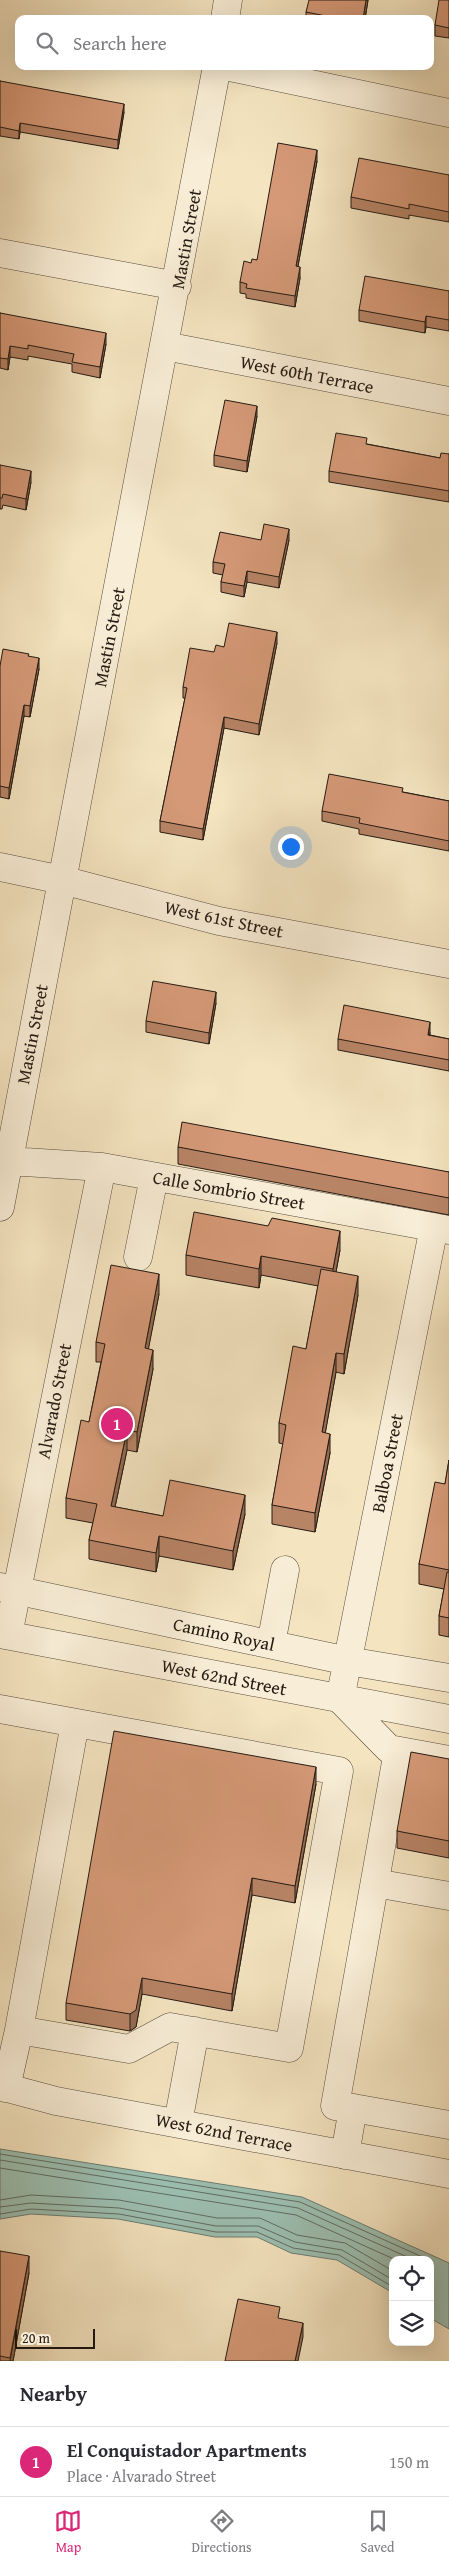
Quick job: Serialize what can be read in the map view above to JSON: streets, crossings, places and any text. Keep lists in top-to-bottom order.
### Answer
{
  "streets": {
    "street": [
      "Mastin Street",
      "West 60th Terrace",
      "West 61st Street",
      "Calle Sombrio Street",
      "Alvarado Street",
      "Balboa Street",
      "Camino Royal",
      "West 62nd Street",
      "West 62nd Terrace"
    ]
  },
  "crossings": [
    ["Mastin Street", "West 60th Terrace"],
    ["Mastin Street", "West 61st Street"],
    ["Mastin Street", "Calle Sombrio Street"],
    ["Calle Sombrio Street", "Alvarado Street"],
    ["Calle Sombrio Street", "Balboa Street"],
    ["Alvarado Street", "Camino Royal"],
    ["Alvarado Street", "West 62nd Street"],
    ["Balboa Street", "Camino Royal"],
    ["Balboa Street", "West 62nd Street"]
  ],
  "scale_bar": "20 m",
  "page": {
    "search": "Search here",
    "pins": "1",
    "scale": "20 m",
    "heading": "Nearby",
    "list": [
      {
        "mark": "1",
        "name": "El Conquistador Apartments",
        "note": "Place · Alvarado Street",
        "value": "150 m"
      }
    ],
    "nav": ["Map", "Directions", "Saved"]
  }
}
